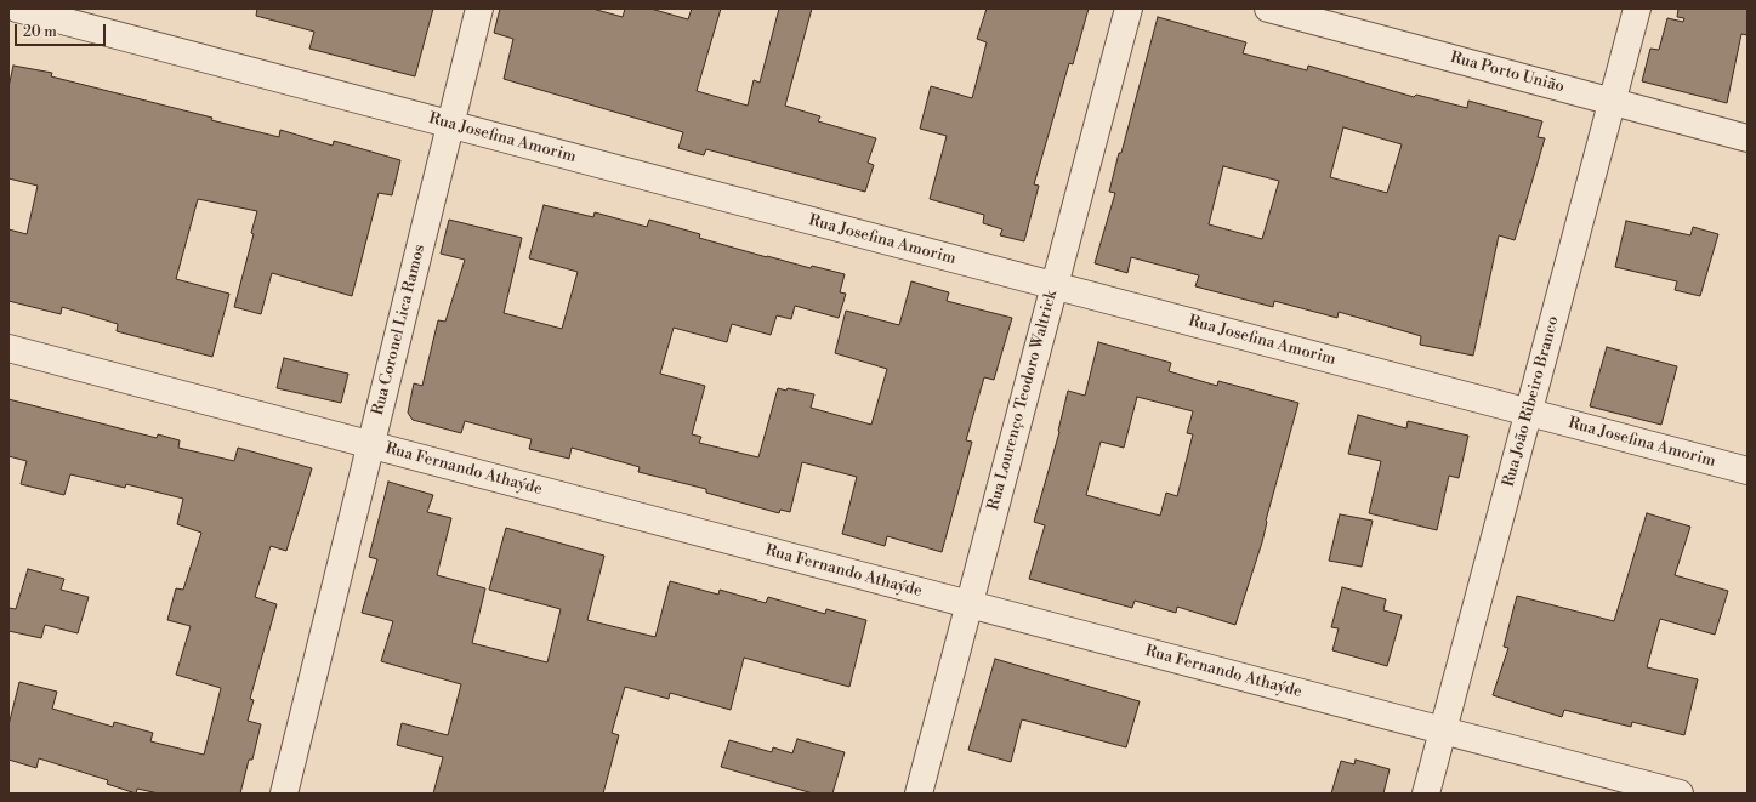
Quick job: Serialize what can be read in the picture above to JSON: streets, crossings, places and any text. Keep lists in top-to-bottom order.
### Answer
{
  "streets": {
    "street": [
      "Rua Porto União",
      "Rua Josefina Amorim",
      "Rua Coronel Lica Ramos",
      "Rua Lourenço Teodoro Waltrick",
      "Rua João Ribeiro Branco",
      "Rua Fernando Athaýde"
    ]
  },
  "crossings": [
    ["Rua Porto União", "Rua João Ribeiro Branco"],
    ["Rua Josefina Amorim", "Rua Coronel Lica Ramos"],
    ["Rua Josefina Amorim", "Rua Lourenço Teodoro Waltrick"],
    ["Rua Josefina Amorim", "Rua João Ribeiro Branco"],
    ["Rua Coronel Lica Ramos", "Rua Fernando Athaýde"],
    ["Rua Lourenço Teodoro Waltrick", "Rua Fernando Athaýde"],
    ["Rua João Ribeiro Branco", "Rua Fernando Athaýde"]
  ],
  "scale_bar": "20 m"
}
